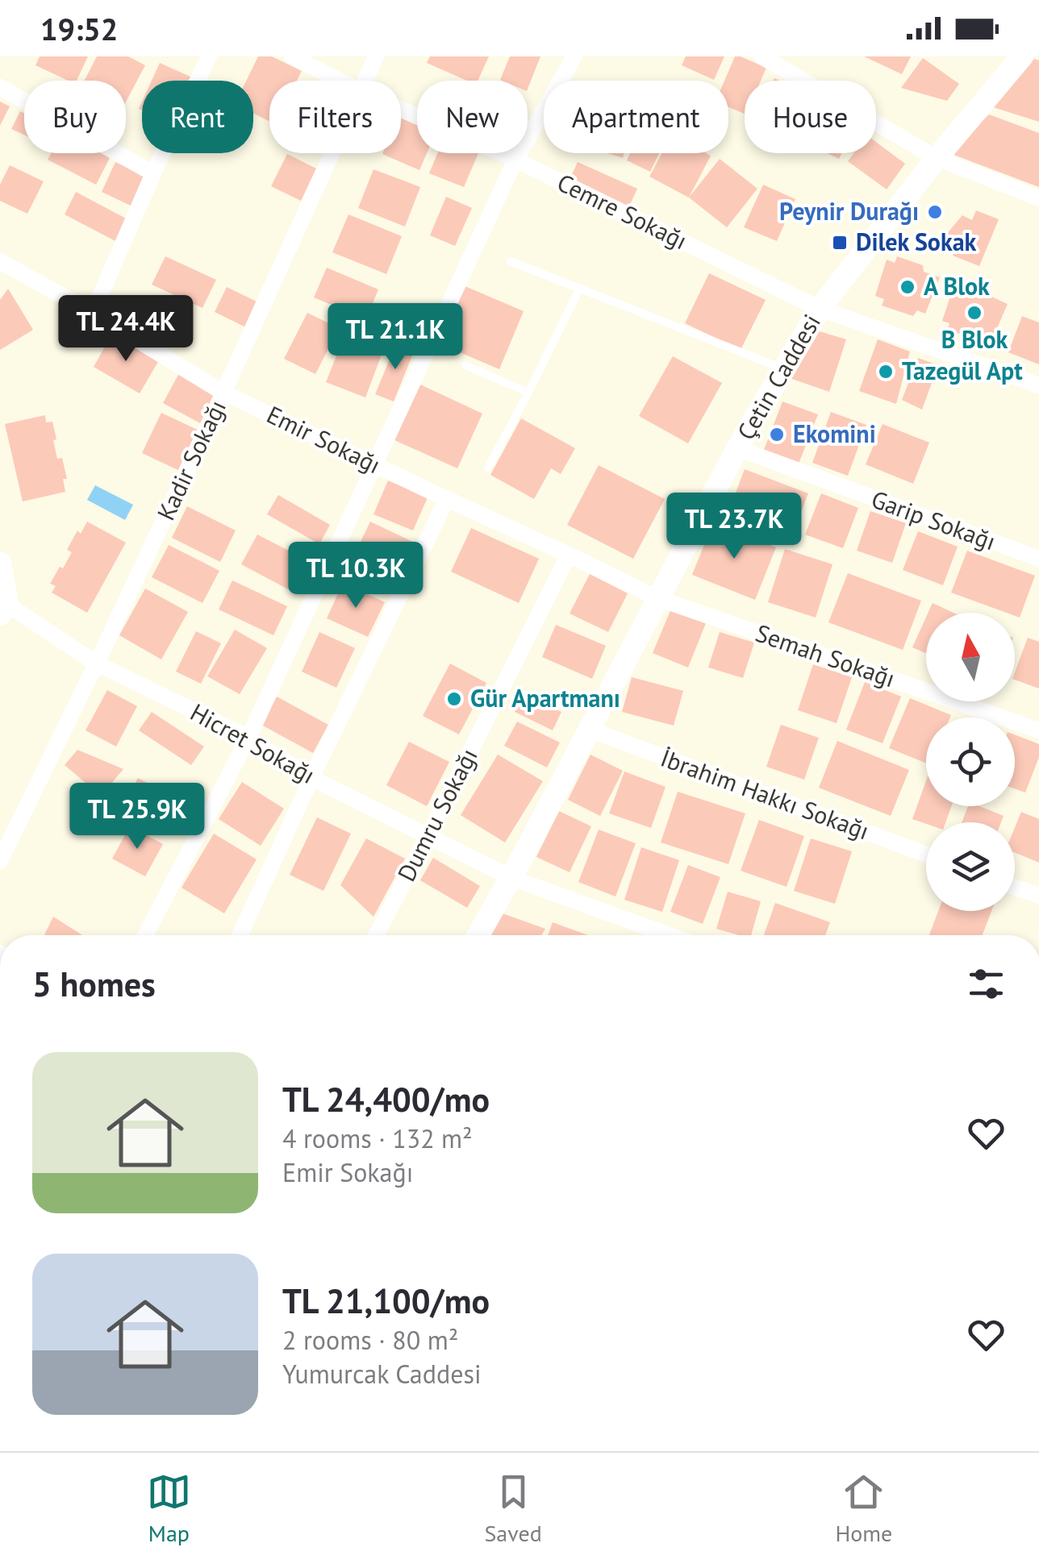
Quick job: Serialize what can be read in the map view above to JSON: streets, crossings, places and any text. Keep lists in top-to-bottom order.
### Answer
{
  "streets": {
    "street": [
      "Cemre Sokağı",
      "Çetin Caddesi",
      "Emir Sokağı",
      "Kadir Sokağı",
      "Garip Sokağı",
      "Semah Sokağı",
      "Hicret Sokağı",
      "İbrahim Hakkı Sokağı",
      "Dumru Sokağı"
    ]
  },
  "crossings": [
    ["Cemre Sokağı", "Çetin Caddesi"],
    ["Çetin Caddesi", "Emir Sokağı"],
    ["Çetin Caddesi", "Garip Sokağı"],
    ["Çetin Caddesi", "Semah Sokağı"],
    ["Çetin Caddesi", "Hicret Sokağı"],
    ["Çetin Caddesi", "İbrahim Hakkı Sokağı"],
    ["Emir Sokağı", "Kadir Sokağı"],
    ["Emir Sokağı", "Semah Sokağı"],
    ["Emir Sokağı", "Dumru Sokağı"],
    ["Kadir Sokağı", "Hicret Sokağı"],
    ["Hicret Sokağı", "Dumru Sokağı"]
  ],
  "places": {
    "other": [
      "Peynir Durağı",
      "A Blok",
      "B Blok",
      "Tazegül Apt",
      "Ekomini",
      "Gür Apartmanı"
    ],
    "transit": ["Dilek Sokak"]
  },
  "north": "top",
  "page": {
    "status": "19:52",
    "chip": [
      "Buy",
      "Rent",
      "Filters",
      "New",
      "Apartment",
      "House"
    ],
    "price": [
      "TL 24.4K",
      "TL 21.1K",
      "TL 23.7K",
      "TL 10.3K",
      "TL 25.9K"
    ],
    "heading": "5 homes",
    "list": [
      {
        "name": "TL 24,400/mo",
        "note": "4 rooms · 132 m² · Emir Sokağı"
      },
      {
        "name": "TL 21,100/mo",
        "note": "2 rooms · 80 m² · Yumurcak Caddesi"
      }
    ],
    "tabs": ["Map", "Saved", "Home"]
  }
}
